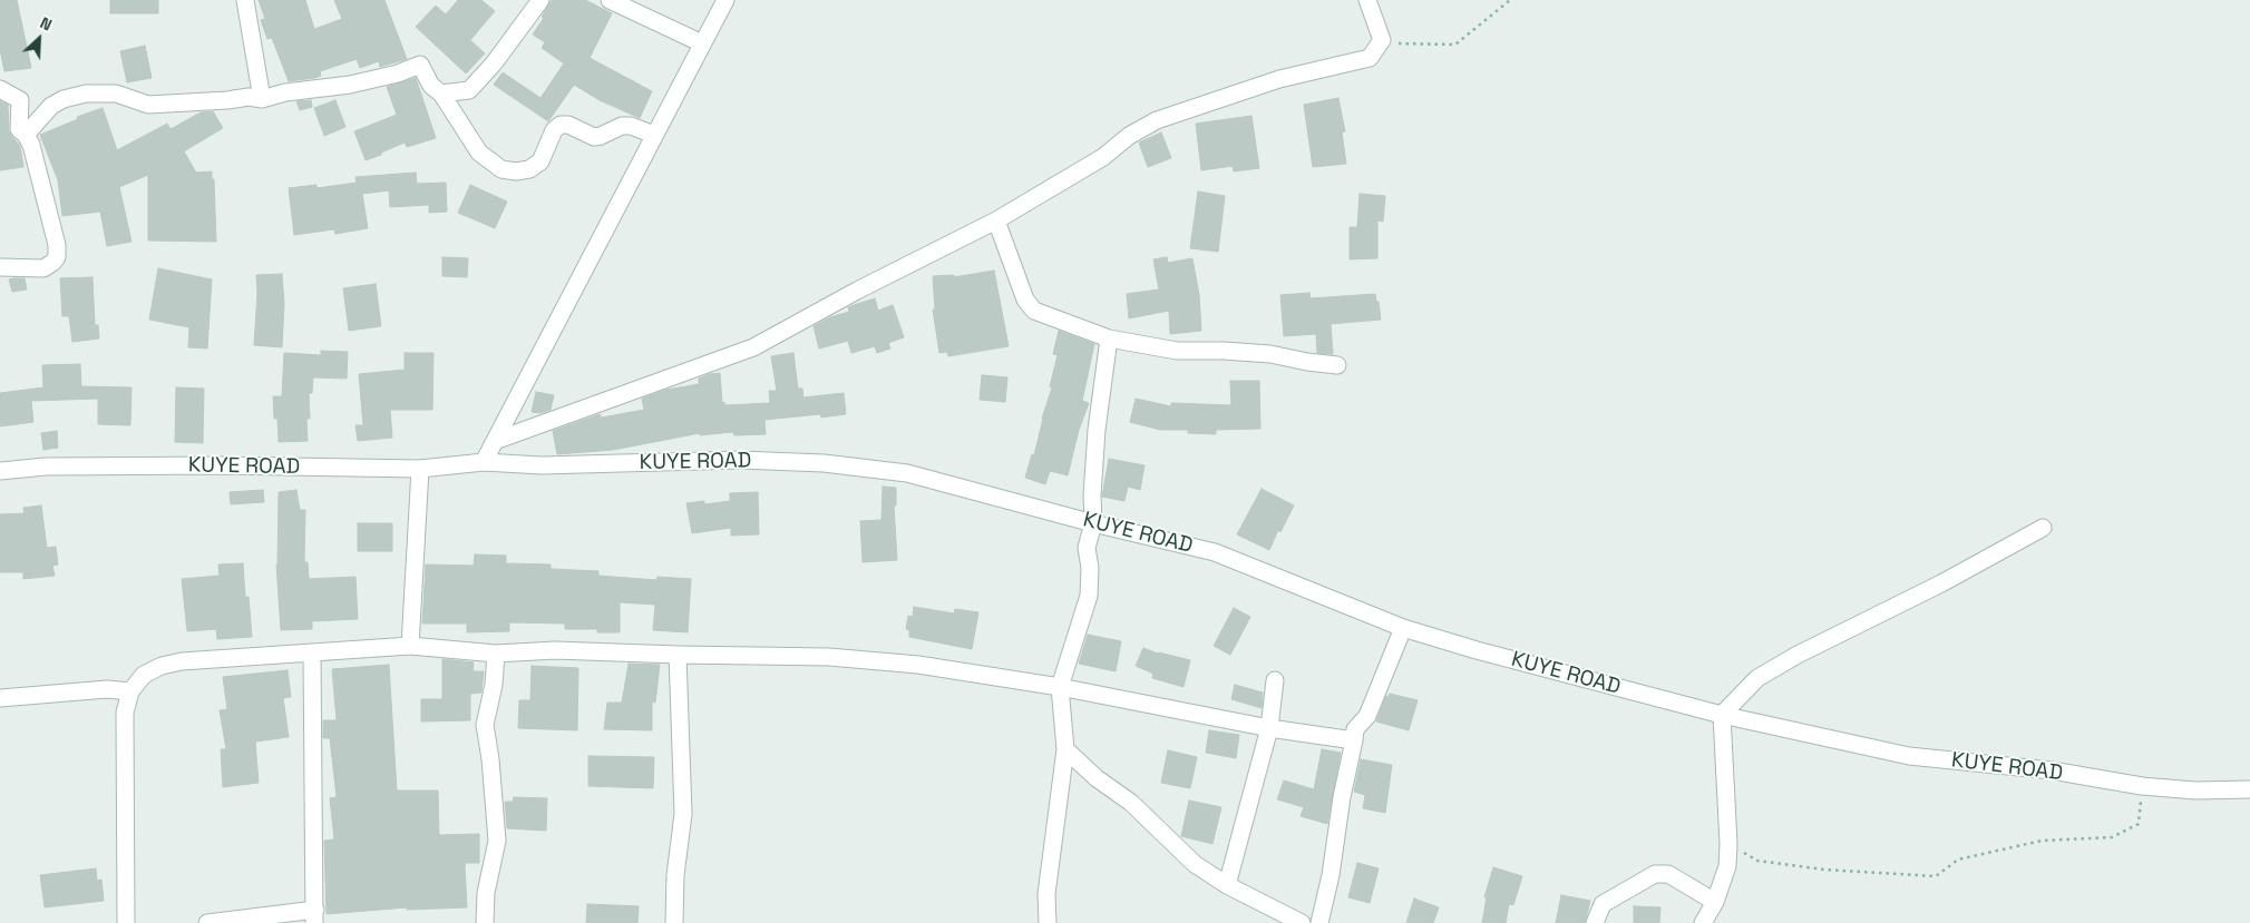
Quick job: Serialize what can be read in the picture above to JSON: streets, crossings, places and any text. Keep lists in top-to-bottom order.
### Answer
{
  "streets": {
    "street": ["KUYE ROAD"]
  },
  "north": "top right"
}
